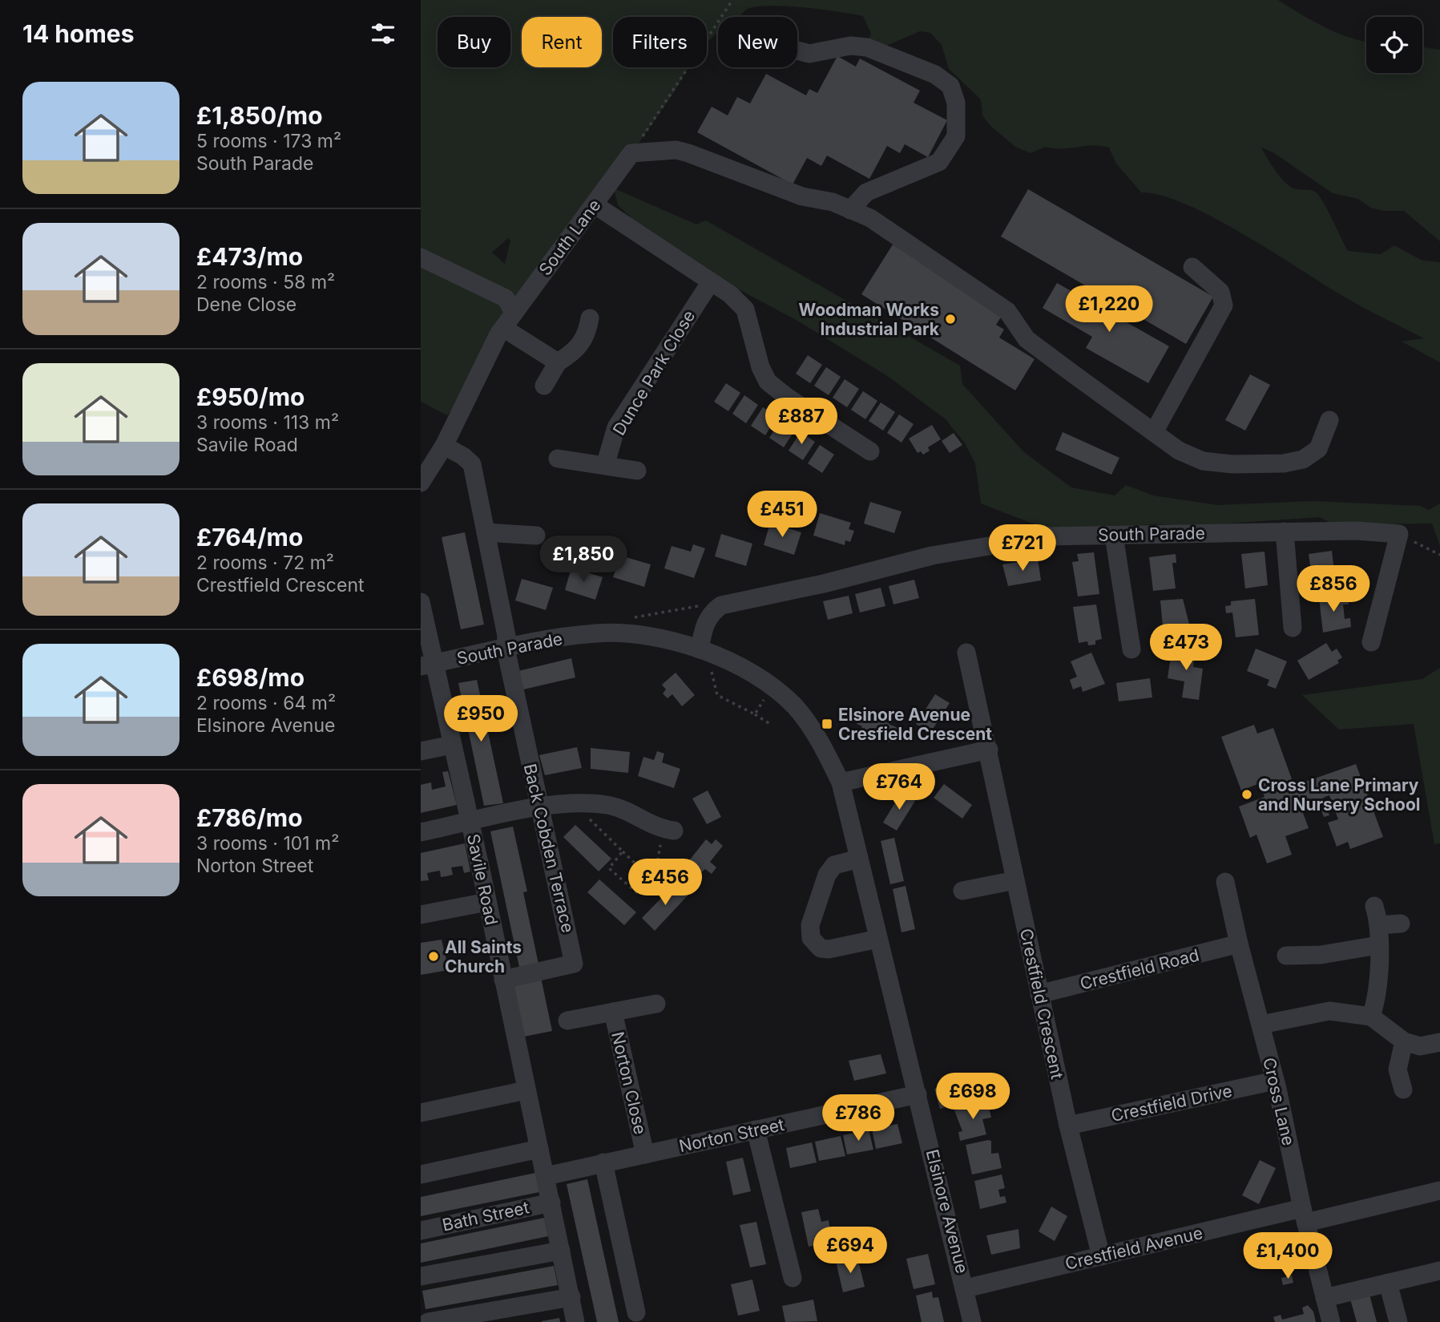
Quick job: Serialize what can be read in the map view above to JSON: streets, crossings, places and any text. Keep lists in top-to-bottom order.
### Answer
{
  "streets": {
    "street": [
      "South Lane",
      "Dunce Park Close",
      "South Parade",
      "Back Cobden Terrace",
      "Savile Road",
      "Crestfield Road",
      "Crestfield Crescent",
      "Norton Close",
      "Cross Lane",
      "Crestfield Drive",
      "Norton Street",
      "Elsinore Avenue",
      "Bath Street",
      "Crestfield Avenue"
    ]
  },
  "crossings": [
    ["South Lane", "Back Cobden Terrace"],
    ["South Parade", "Back Cobden Terrace"],
    ["South Parade", "Savile Road"],
    ["South Parade", "Elsinore Avenue"],
    ["Back Cobden Terrace", "Savile Road"],
    ["Savile Road", "Norton Street"],
    ["Savile Road", "Bath Street"],
    ["Crestfield Road", "Crestfield Crescent"],
    ["Crestfield Road", "Cross Lane"],
    ["Crestfield Crescent", "Crestfield Drive"],
    ["Crestfield Crescent", "Crestfield Avenue"],
    ["Norton Close", "Norton Street"],
    ["Cross Lane", "Crestfield Drive"],
    ["Cross Lane", "Crestfield Avenue"],
    ["Norton Street", "Elsinore Avenue"],
    ["Elsinore Avenue", "Crestfield Avenue"]
  ],
  "places": {
    "other": ["Woodman Works Industrial Park", "Cross Lane Primary and Nursery School", "All Saints Church"],
    "transit": ["Elsinore Avenue Cresfield Crescent"]
  },
  "page": {
    "heading": "14 homes",
    "chip": [
      "Buy",
      "Rent",
      "Filters",
      "New"
    ],
    "list": [
      {
        "name": "£1,850/mo",
        "note": "5 rooms · 173 m² · South Parade"
      },
      {
        "name": "£473/mo",
        "note": "2 rooms · 58 m² · Dene Close"
      },
      {
        "name": "£950/mo",
        "note": "3 rooms · 113 m² · Savile Road"
      },
      {
        "name": "£764/mo",
        "note": "2 rooms · 72 m² · Crestfield Crescent"
      },
      {
        "name": "£698/mo",
        "note": "2 rooms · 64 m² · Elsinore Avenue"
      },
      {
        "name": "£786/mo",
        "note": "3 rooms · 101 m² · Norton Street"
      }
    ],
    "price": [
      "£1,220",
      "£887",
      "£451",
      "£721",
      "£1,850",
      "£856",
      "£473",
      "£950",
      "£764",
      "£456",
      "£698",
      "£786",
      "£694",
      "£1,400"
    ]
  }
}
